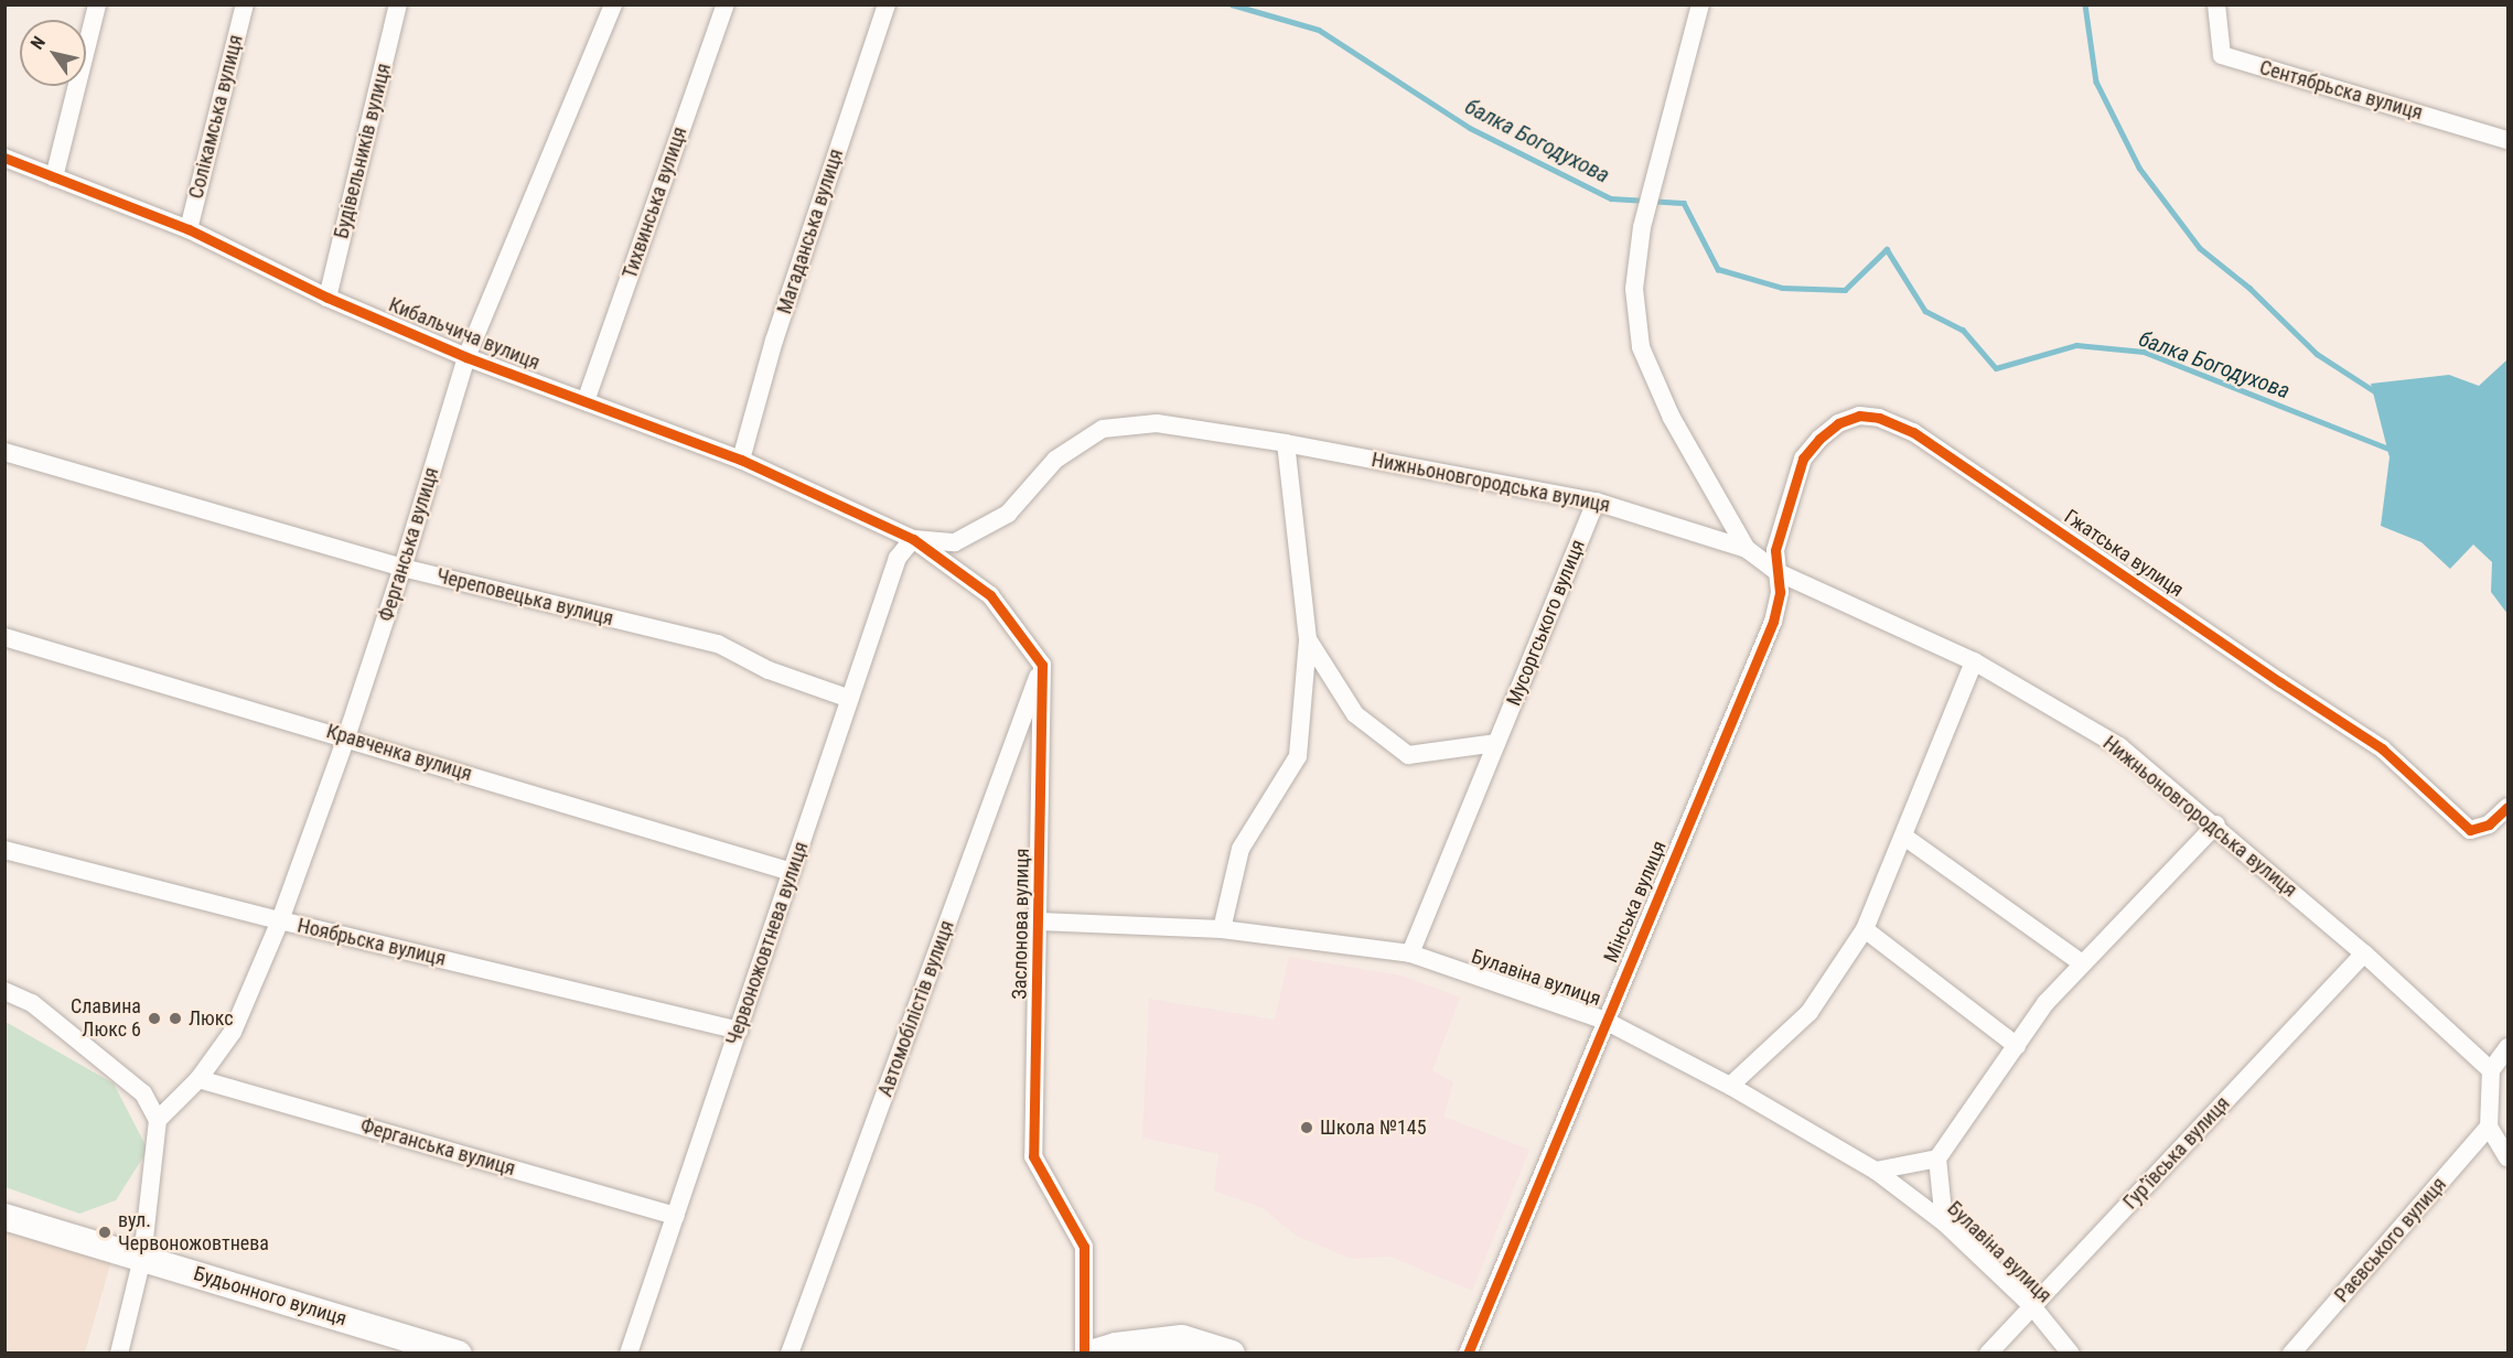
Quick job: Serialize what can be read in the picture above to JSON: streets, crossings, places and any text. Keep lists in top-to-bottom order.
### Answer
{
  "streets": {
    "main road": ["Будьонного вулиця"],
    "street": [
      "Сентябрьска вулиця",
      "Солікамська вулиця",
      "Будівельників вулиця",
      "Тихвинська вулиця",
      "Магаданська вулиця",
      "Кибальчича вулиця",
      "Нижньоновгородська вулиця",
      "Ферганська вулиця",
      "Гжатська вулиця",
      "Череповецька вулиця",
      "Мусоргського вулиця",
      "Кравченка вулиця",
      "Мінська вулиця",
      "Заслонова вулиця",
      "Ноябрьска вулиця",
      "Червоножовтнева вулиця",
      "Булавіна вулиця",
      "Автомобілістів вулиця",
      "Гур’ївська вулиця",
      "Раєвського вулиця"
    ]
  },
  "crossings": [
    ["Солікамська вулиця", "Кибальчича вулиця"],
    ["Будівельників вулиця", "Кибальчича вулиця"],
    ["Тихвинська вулиця", "Кибальчича вулиця"],
    ["Магаданська вулиця", "Кибальчича вулиця"],
    ["Кибальчича вулиця", "Нижньоновгородська вулиця"],
    ["Кибальчича вулиця", "Ферганська вулиця"],
    ["Кибальчича вулиця", "Червоножовтнева вулиця"],
    ["Нижньоновгородська вулиця", "Гжатська вулиця"],
    ["Нижньоновгородська вулиця", "Мусоргського вулиця"],
    ["Нижньоновгородська вулиця", "Мінська вулиця"],
    ["Нижньоновгородська вулиця", "Червоножовтнева вулиця"],
    ["Нижньоновгородська вулиця", "Гур’ївська вулиця"],
    ["Ферганська вулиця", "Череповецька вулиця"],
    ["Ферганська вулиця", "Кравченка вулиця"],
    ["Ферганська вулиця", "Ноябрьска вулиця"],
    ["Ферганська вулиця", "Червоножовтнева вулиця"],
    ["Гжатська вулиця", "Мінська вулиця"],
    ["Череповецька вулиця", "Червоножовтнева вулиця"],
    ["Мусоргського вулиця", "Булавіна вулиця"],
    ["Кравченка вулиця", "Червоножовтнева вулиця"],
    ["Мінська вулиця", "Булавіна вулиця"],
    ["Заслонова вулиця", "Булавіна вулиця"],
    ["Заслонова вулиця", "Автомобілістів вулиця"],
    ["Ноябрьска вулиця", "Червоножовтнева вулиця"],
    ["Булавіна вулиця", "Гур’ївська вулиця"]
  ],
  "water": ["балка Богодухова"],
  "places": [
    "Славина Люкс 6",
    "Люкс",
    "Школа №145",
    "вул. Червоножовтнева"
  ],
  "north": "top left"
}
